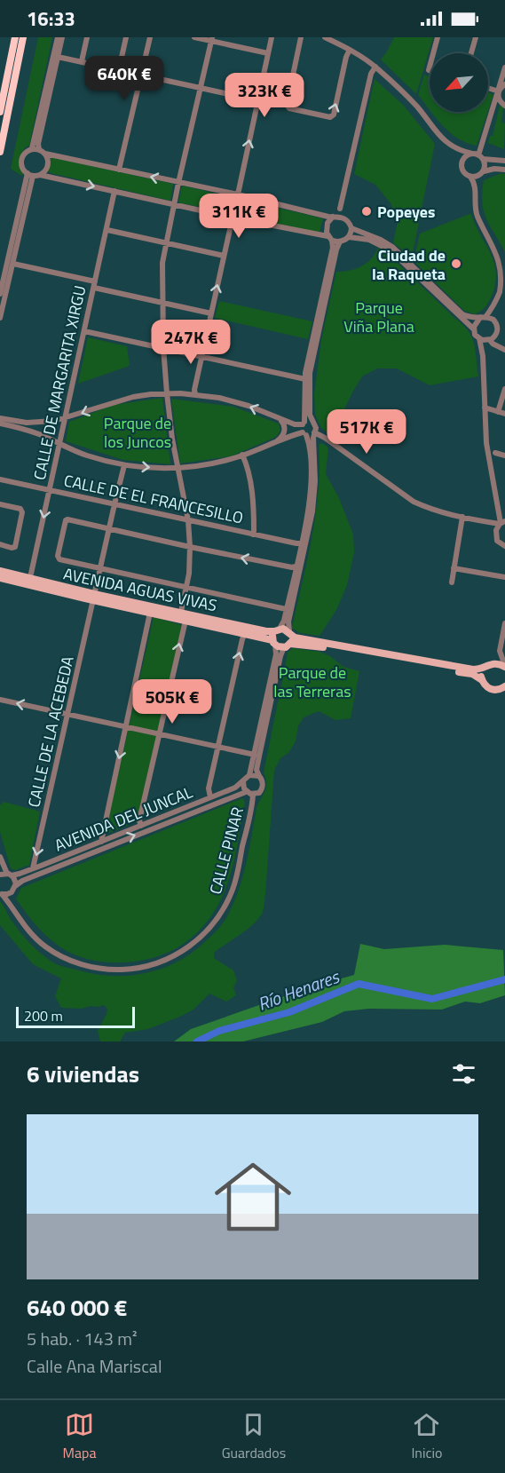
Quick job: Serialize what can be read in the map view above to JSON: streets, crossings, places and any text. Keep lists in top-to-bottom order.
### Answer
{
  "streets": {
    "main road": ["AVENIDA AGUAS VIVAS"],
    "street": [
      "CALLE DE MARGARITA XIRGU",
      "CALLE DE EL FRANCESILLO",
      "CALLE DE LA ACEBEDA",
      "AVENIDA DEL JUNCAL",
      "CALLE PINAR"
    ]
  },
  "crossings": [
    ["CALLE DE MARGARITA XIRGU", "CALLE DE EL FRANCESILLO"],
    ["CALLE DE MARGARITA XIRGU", "AVENIDA AGUAS VIVAS"],
    ["CALLE DE EL FRANCESILLO", "CALLE DE LA ACEBEDA"],
    ["AVENIDA AGUAS VIVAS", "CALLE DE LA ACEBEDA"],
    ["CALLE DE LA ACEBEDA", "AVENIDA DEL JUNCAL"],
    ["AVENIDA DEL JUNCAL", "CALLE PINAR"]
  ],
  "one_way": ["CALLE DE LA ACEBEDA"],
  "water": ["Río Henares"],
  "parks": ["Parque Viña Plana", "Parque de los Juncos", "Parque de las Terreras"],
  "places": ["Popeyes", "Ciudad de la Raqueta"],
  "scale_bar": "200 m",
  "north": "bottom left",
  "page": {
    "status": "16:33",
    "price": [
      "640K €",
      "323K €",
      "311K €",
      "247K €",
      "517K €",
      "505K €"
    ],
    "scale": "200 m",
    "heading": "6 viviendas",
    "list": [
      {
        "name": "640 000 €",
        "note": "5 hab. · 143 m² · Calle Ana Mariscal"
      }
    ],
    "tabs": ["Mapa", "Guardados", "Inicio"]
  }
}
